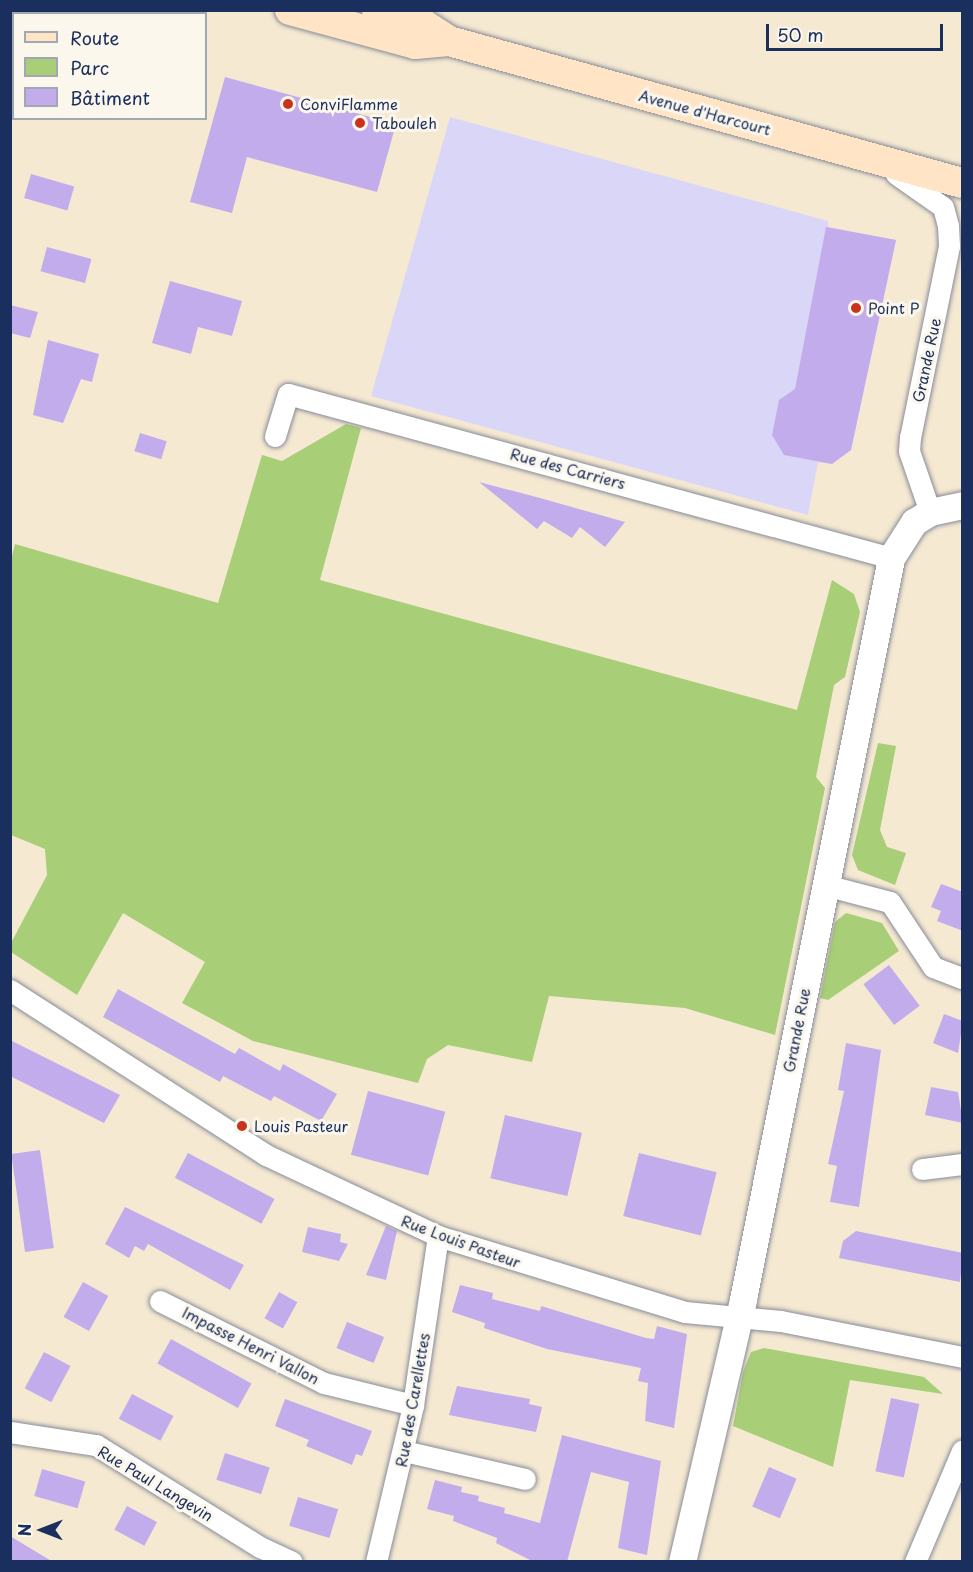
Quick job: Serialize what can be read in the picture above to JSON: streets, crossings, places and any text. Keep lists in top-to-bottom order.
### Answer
{
  "streets": {
    "main road": ["Avenue d'Harcourt"],
    "street": [
      "Grande Rue",
      "Rue des Carriers",
      "Rue Louis Pasteur",
      "Impasse Henri Vallon",
      "Rue des Carellettes",
      "Rue Paul Langevin"
    ]
  },
  "crossings": [
    ["Avenue d'Harcourt", "Grande Rue"],
    ["Grande Rue", "Rue des Carriers"],
    ["Grande Rue", "Rue Louis Pasteur"],
    ["Rue Louis Pasteur", "Rue des Carellettes"],
    ["Impasse Henri Vallon", "Rue des Carellettes"]
  ],
  "places": [
    "ConviFlamme",
    "Tabouleh",
    "Point P",
    "Louis Pasteur"
  ],
  "legend": ["Route", "Parc", "Bâtiment"],
  "scale_bar": "50 m",
  "north": "left"
}
